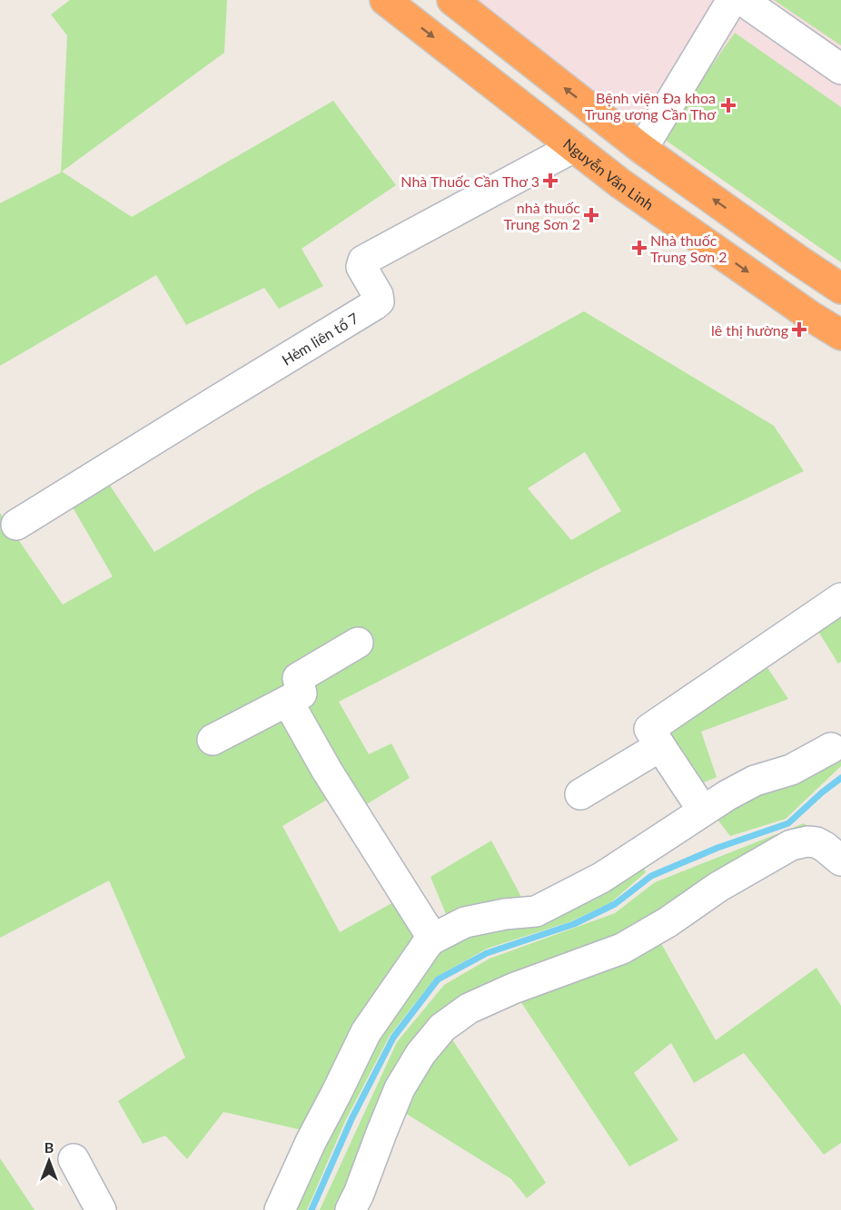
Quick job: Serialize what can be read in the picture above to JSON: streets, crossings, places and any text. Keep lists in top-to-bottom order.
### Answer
{
  "streets": {
    "highway": ["Nguyễn Văn Linh"],
    "lane": ["Hẻm liên tổ 7"]
  },
  "crossings": [
    ["Nguyễn Văn Linh", "Hẻm liên tổ 7"]
  ],
  "places": {
    "health": [
      "Bệnh viện Đa khoa Trung ương Cần Thơ",
      "Nhà Thuốc Cần Thơ 3",
      "nhà thuốc Trung Sơn 2",
      "Nhà thuốc Trung Sơn 2",
      "lê thị hường"
    ]
  },
  "north": "top"
}
